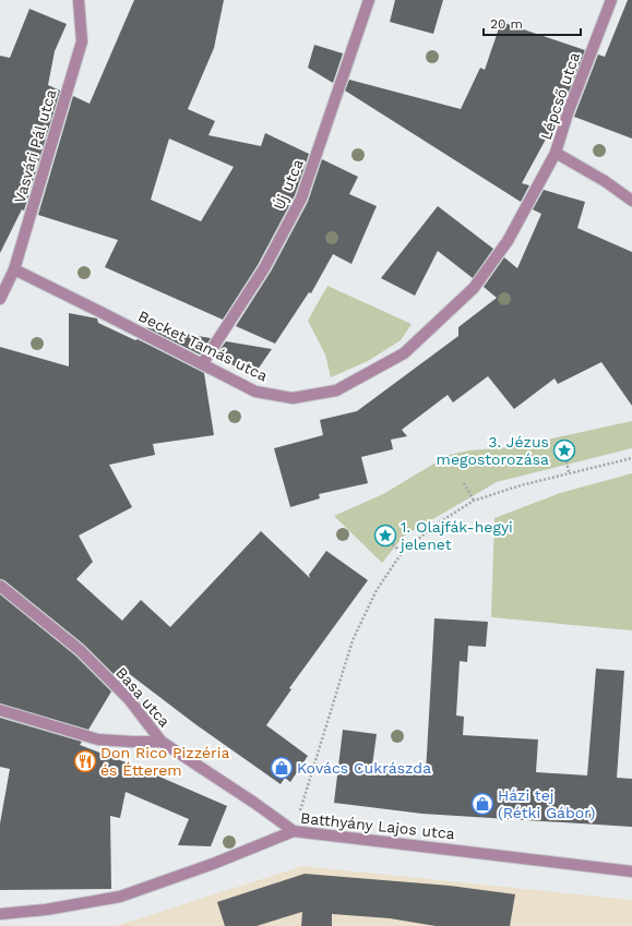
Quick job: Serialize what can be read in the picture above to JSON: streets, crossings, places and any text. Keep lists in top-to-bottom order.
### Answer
{
  "streets": {
    "street": [
      "Lépcső utca",
      "Vasvári Pál utca",
      "Új utca",
      "Becket Tamás utca",
      "Basa utca",
      "Batthyány Lajos utca"
    ]
  },
  "crossings": [
    ["Lépcső utca", "Becket Tamás utca"],
    ["Vasvári Pál utca", "Becket Tamás utca"],
    ["Új utca", "Becket Tamás utca"],
    ["Basa utca", "Batthyány Lajos utca"]
  ],
  "places": {
    "place": ["3. Jézus megostorozása", "1. Olajfák-hegyi jelenet"],
    "restaurant": ["Don Rico Pizzéria és Étterem"],
    "shop": ["Kovács Cukrászda", "Házi tej (Rétki Gábor)"]
  },
  "scale_bar": "20 m"
}
